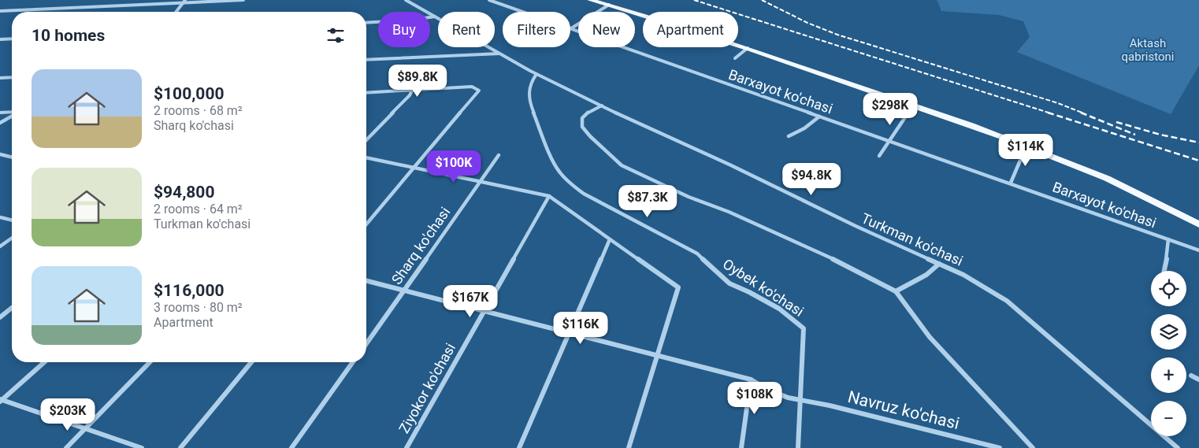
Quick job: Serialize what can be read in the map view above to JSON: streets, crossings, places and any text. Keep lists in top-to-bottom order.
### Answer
{
  "streets": {
    "street": [
      "Barxayot ko'chasi",
      "Turkman ko'chasi",
      "Sharq ko'chasi",
      "Oybek ko'chasi",
      "Ziyokor ko'chasi",
      "Navruz ko'chasi"
    ]
  },
  "crossings": [
    ["Turkman ko'chasi", "Oybek ko'chasi"],
    ["Sharq ko'chasi", "Navruz ko'chasi"],
    ["Oybek ko'chasi", "Navruz ko'chasi"],
    ["Ziyokor ko'chasi", "Navruz ko'chasi"]
  ],
  "parks": ["Aktash qabristoni"],
  "page": {
    "chip": [
      "Buy",
      "Rent",
      "Filters",
      "New",
      "Apartment"
    ],
    "heading": "10 homes",
    "list": [
      {
        "name": "$100,000",
        "note": "2 rooms · 68 m² · Sharq ko'chasi"
      },
      {
        "name": "$94,800",
        "note": "2 rooms · 64 m² · Turkman ko'chasi"
      },
      {
        "name": "$116,000",
        "note": "3 rooms · 80 m² · Apartment"
      }
    ],
    "price": [
      "$89.8K",
      "$298K",
      "$114K",
      "$100K",
      "$94.8K",
      "$87.3K",
      "$167K",
      "$116K",
      "$108K",
      "$203K"
    ],
    "map_buttons": ["+", "−"]
  }
}
